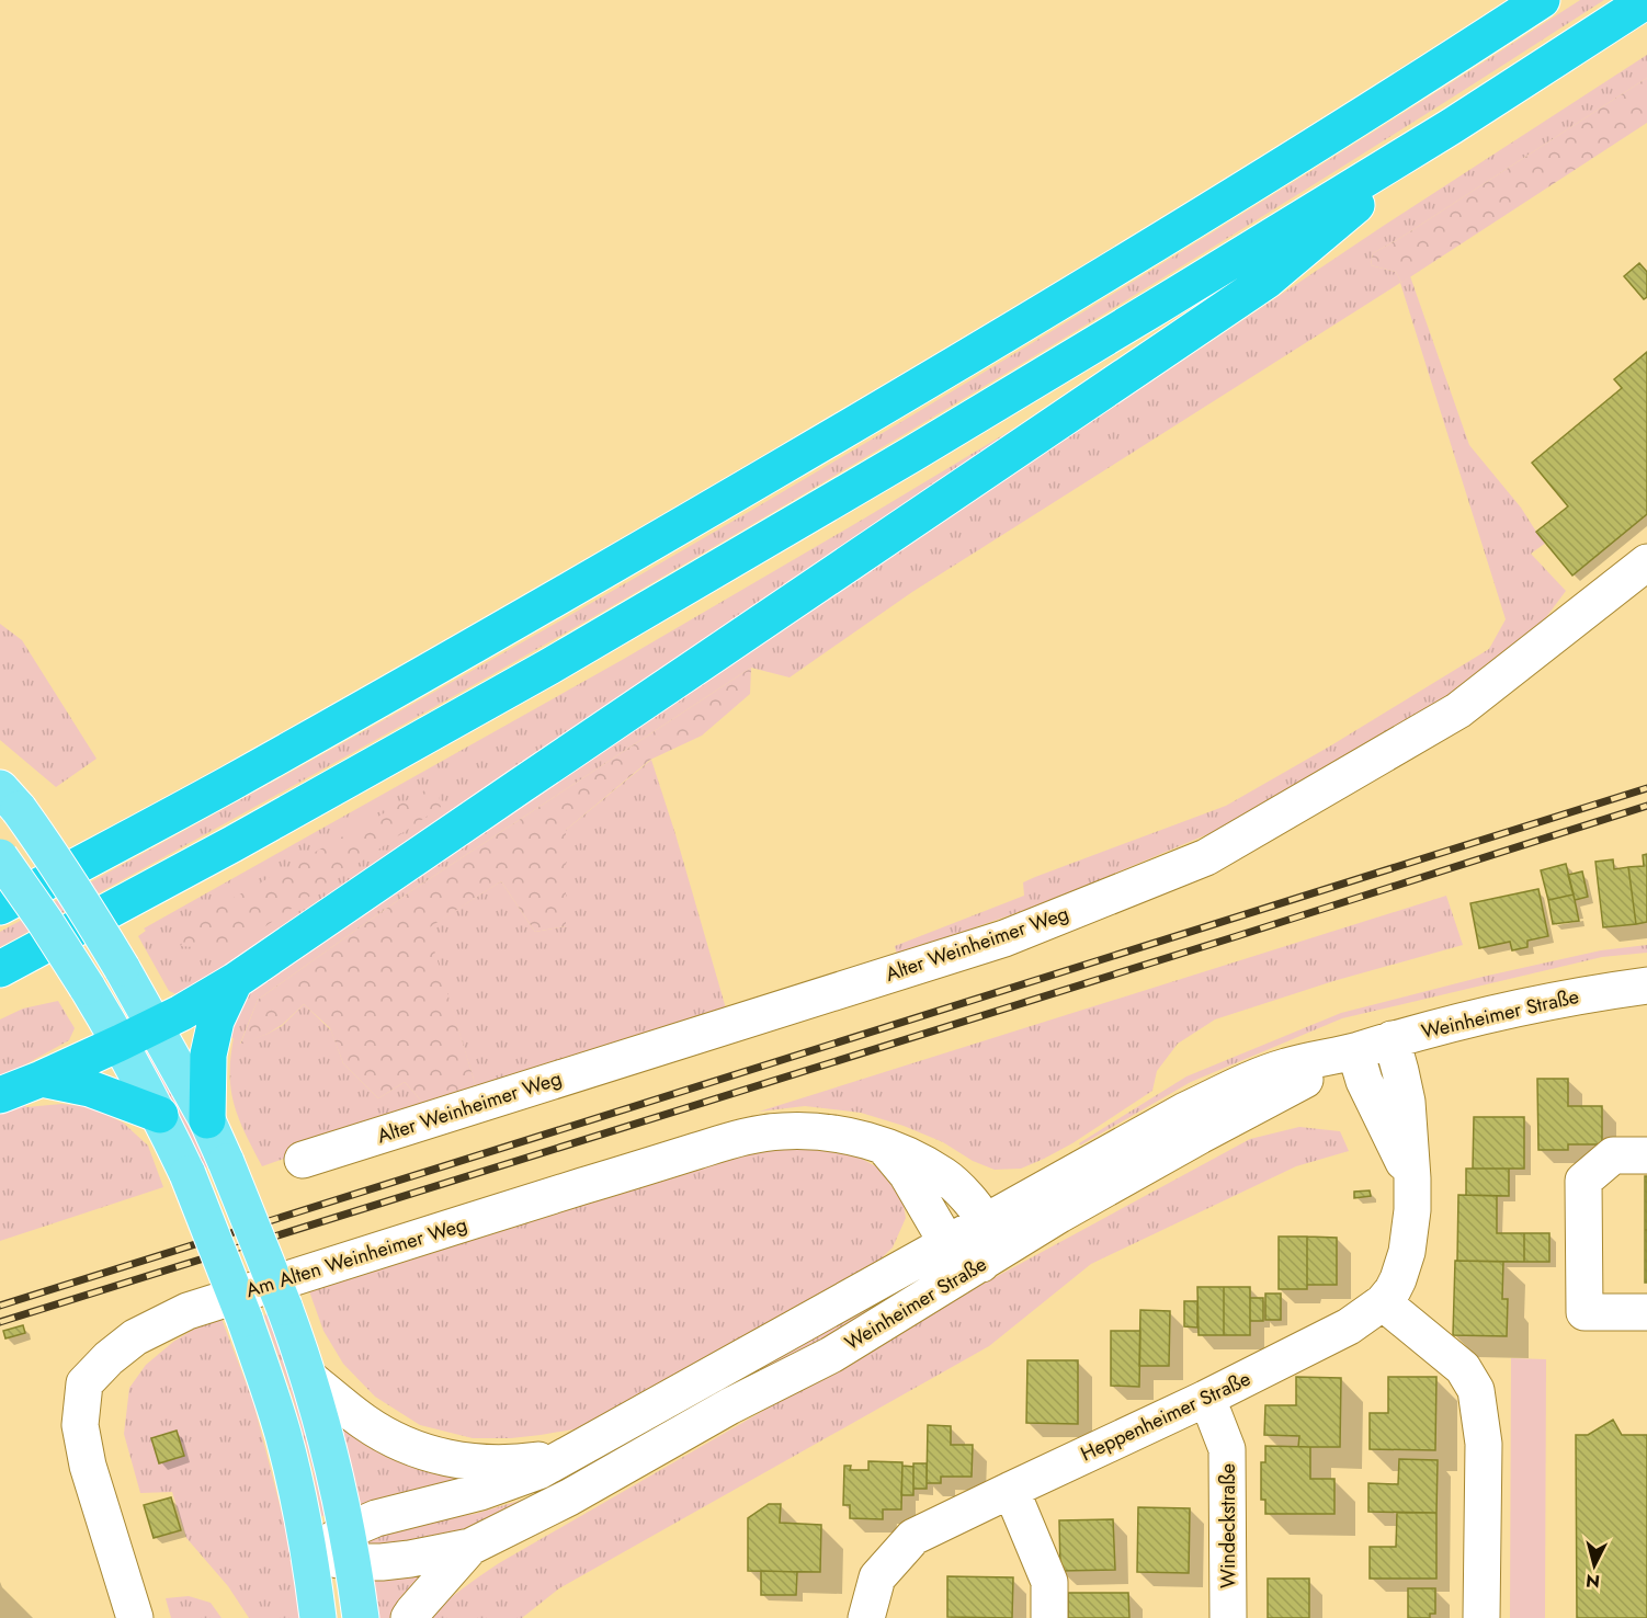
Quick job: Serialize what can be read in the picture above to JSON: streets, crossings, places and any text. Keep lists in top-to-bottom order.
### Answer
{
  "streets": {
    "street": [
      "Alter Weinheimer Weg",
      "Weinheimer Straße",
      "Am Alten Weinheimer Weg",
      "Heppenheimer Straße",
      "Windeckstraße"
    ]
  },
  "crossings": [
    ["Weinheimer Straße", "Am Alten Weinheimer Weg"],
    ["Weinheimer Straße", "Heppenheimer Straße"],
    ["Heppenheimer Straße", "Windeckstraße"]
  ],
  "north": "bottom"
}
